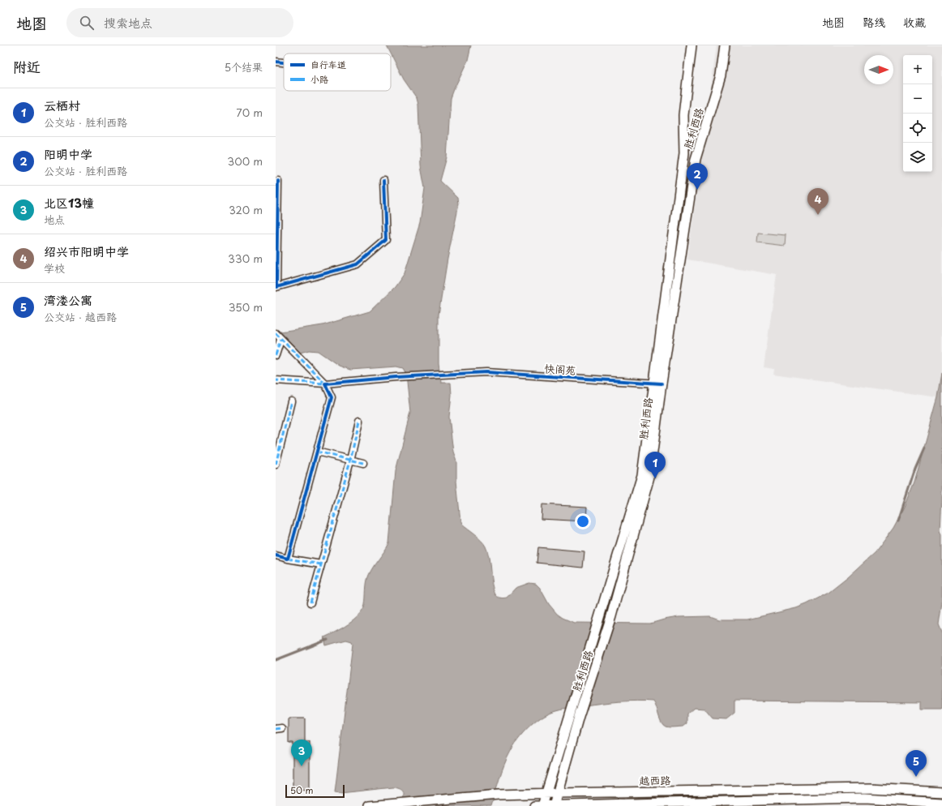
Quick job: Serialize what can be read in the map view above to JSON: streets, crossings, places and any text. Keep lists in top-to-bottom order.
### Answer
{
  "streets": {
    "main road": ["胜利西路", "越西路"],
    "street": ["快阁苑"]
  },
  "crossings": [
    ["胜利西路", "快阁苑"],
    ["胜利西路", "越西路"]
  ],
  "legend": ["自行车道", "小路"],
  "scale_bar": "50 m",
  "north": "right",
  "page": {
    "header": "地图",
    "search": "搜索地点",
    "nav": ["地图", "路线", "收藏"],
    "heading": ["附近", "5个结果"],
    "map_buttons": ["+", "−"],
    "list": [
      {
        "mark": "1",
        "name": "云栖村",
        "note": "公交站 · 胜利西路",
        "value": "70 m"
      },
      {
        "mark": "2",
        "name": "阳明中学",
        "note": "公交站 · 胜利西路",
        "value": "300 m"
      },
      {
        "mark": "3",
        "name": "北区13幢",
        "note": "地点",
        "value": "320 m"
      },
      {
        "mark": "4",
        "name": "绍兴市阳明中学",
        "note": "学校",
        "value": "330 m"
      },
      {
        "mark": "5",
        "name": "湾溇公寓",
        "note": "公交站 · 越西路",
        "value": "350 m"
      }
    ],
    "pins": [
      "2",
      "4",
      "1",
      "3",
      "5"
    ],
    "scale": "50 m"
  }
}
